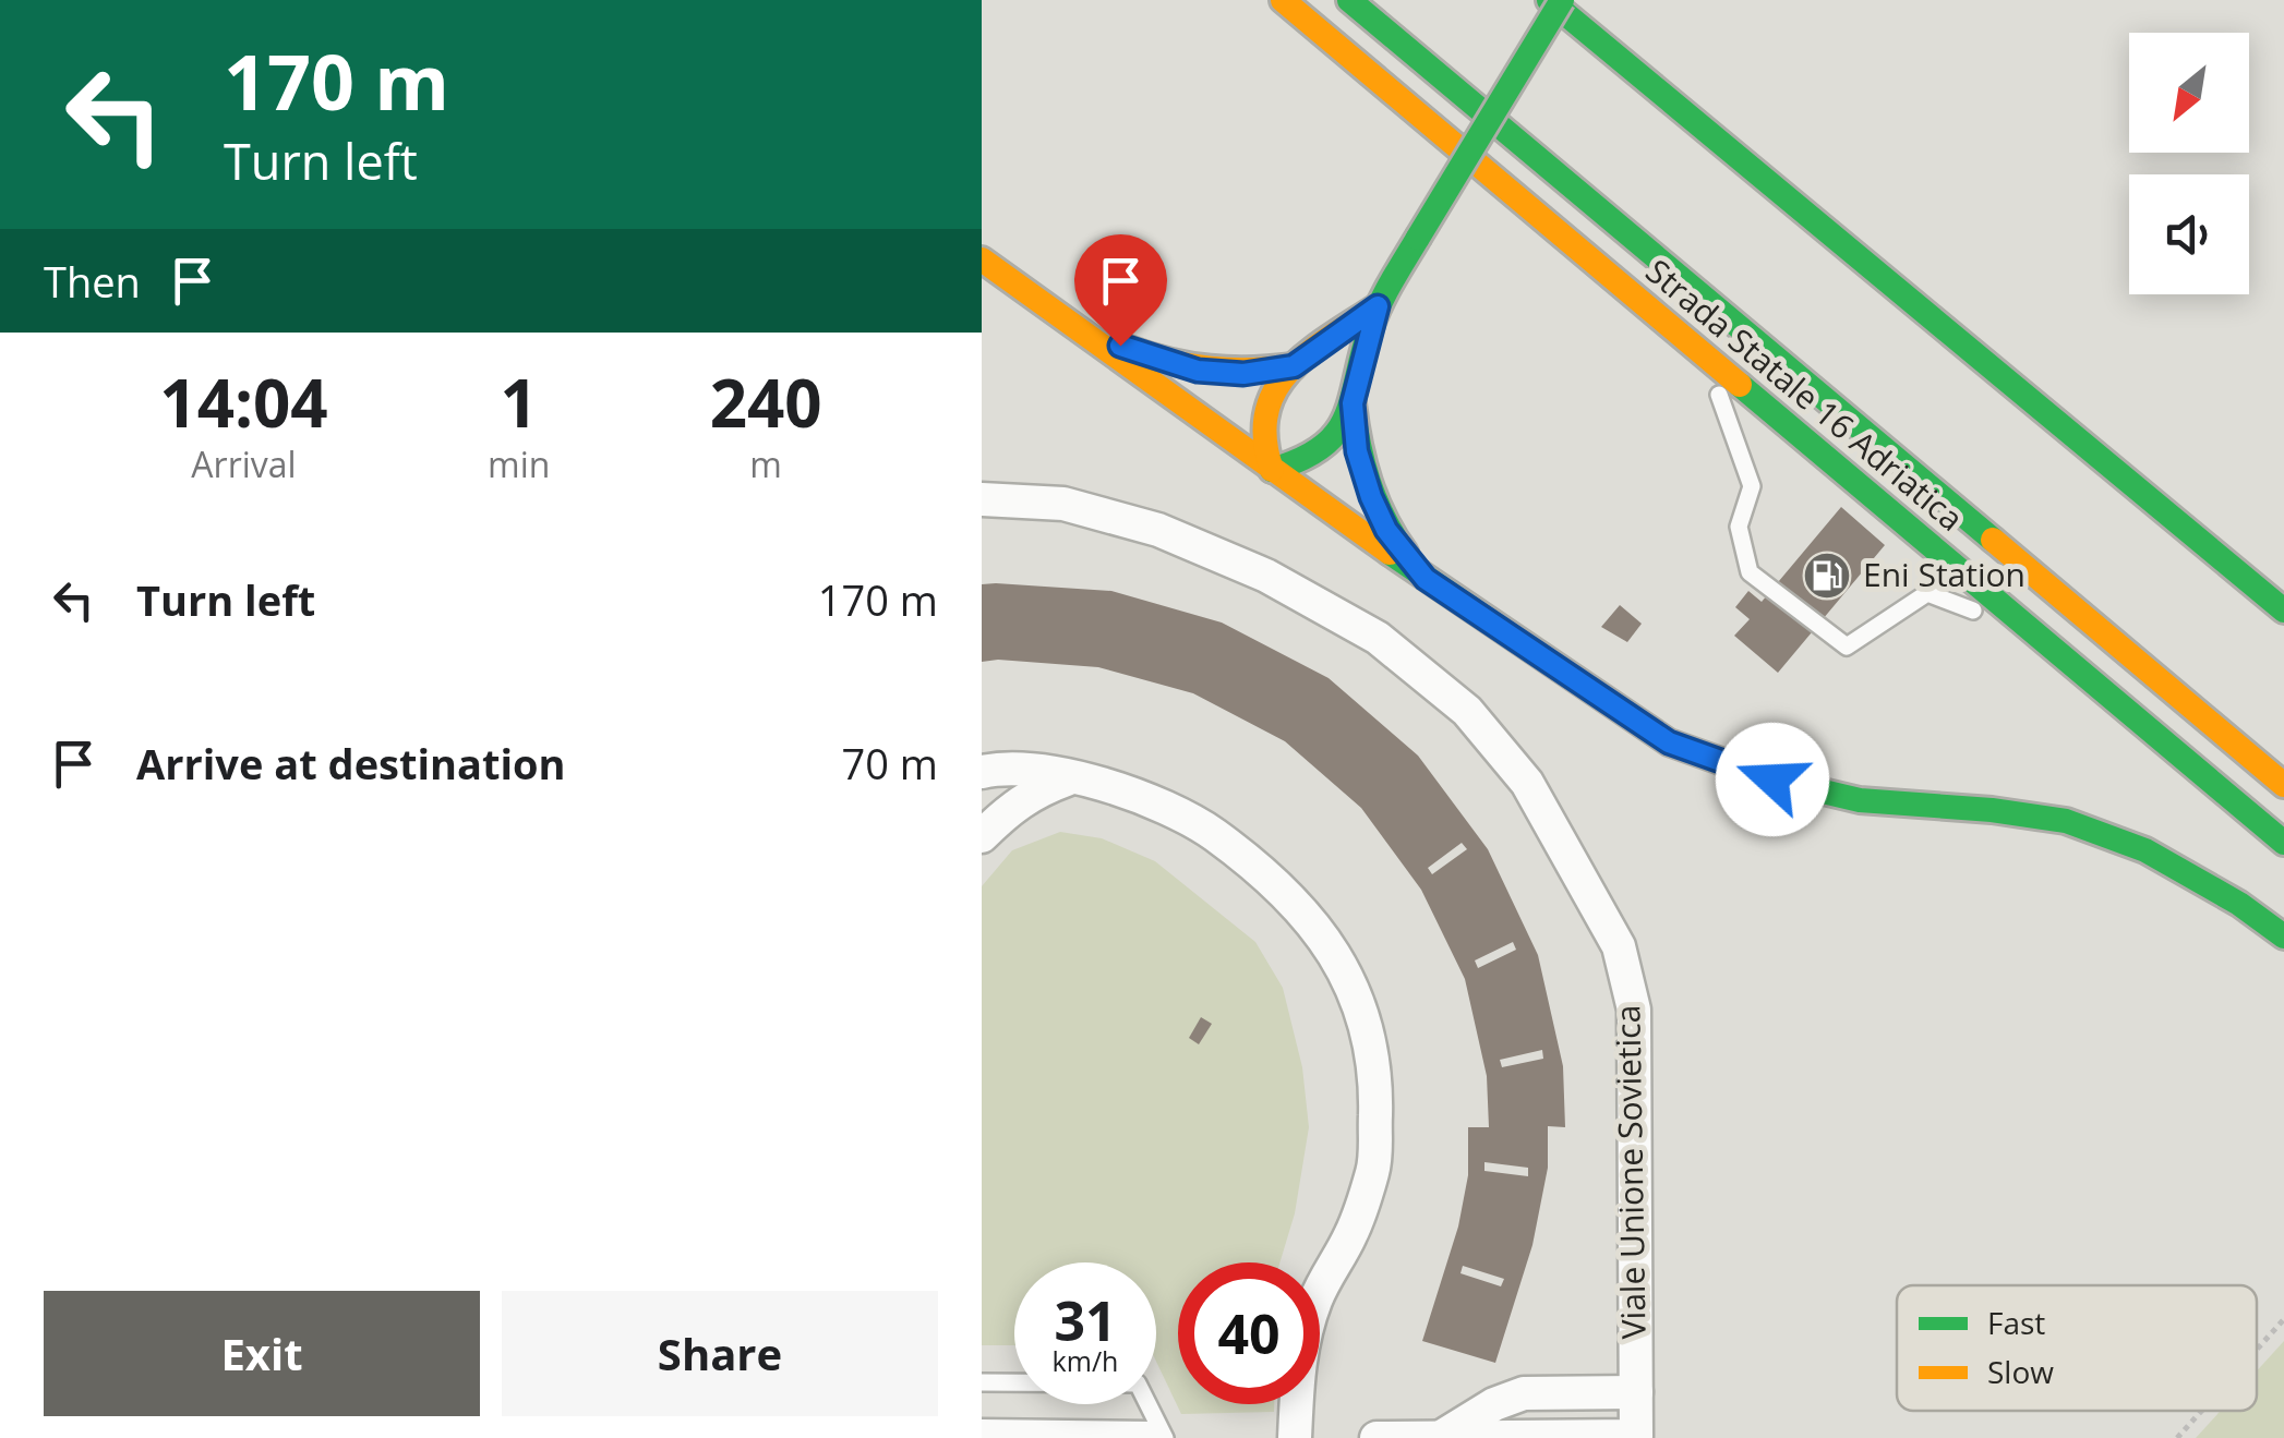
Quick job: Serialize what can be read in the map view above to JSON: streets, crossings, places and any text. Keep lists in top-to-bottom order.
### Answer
{
  "streets": {
    "main road": ["Strada Statale 16 Adriatica"],
    "street": ["Viale Unione Sovietica"]
  },
  "places": {
    "fuel station": ["Eni Station"]
  },
  "legend": ["Fast", "Slow"],
  "north": "bottom left",
  "page": {
    "turn": ["170 m", "Turn left"],
    "then": "Then",
    "eta": [
      "14:04",
      "Arrival",
      "1",
      "min",
      "240",
      "m"
    ],
    "list": [
      {
        "name": "Turn left",
        "value": "170 m"
      },
      {
        "name": "Arrive at destination",
        "value": "70 m"
      }
    ],
    "speed": "31 km/h",
    "limit": "40",
    "buttons": ["Exit", "Share"]
  }
}
